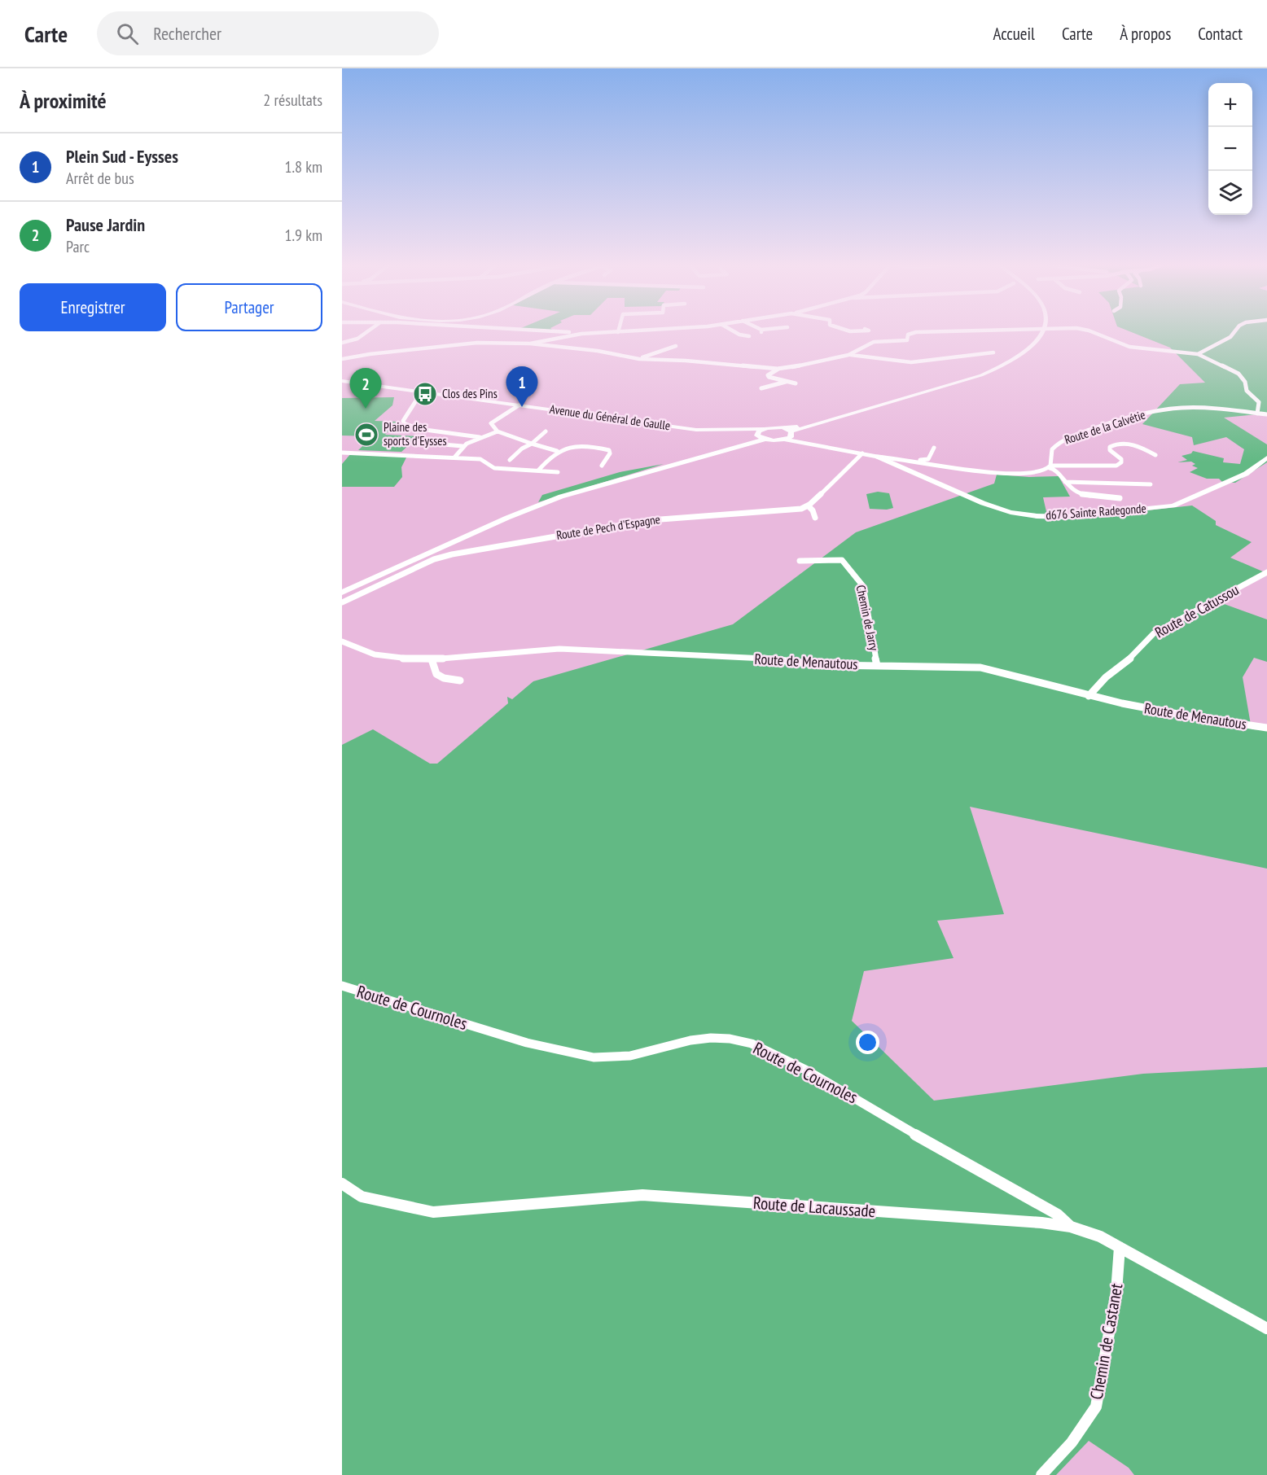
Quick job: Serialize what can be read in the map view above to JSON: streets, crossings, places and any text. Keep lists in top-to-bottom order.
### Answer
{
  "streets": {
    "main road": ["Avenue du Général de Gaulle", "d676 Sainte Radegonde"],
    "street": [
      "Route de la Calvétie",
      "Route de Pech d'Espagne",
      "Route de Catussou",
      "Chemin de Jarry",
      "Route de Menautous",
      "Route de Cournoles",
      "Route de Lacaussade",
      "Chemin de Castanet"
    ]
  },
  "crossings": [
    ["Route de Catussou", "Route de Menautous"],
    ["Chemin de Jarry", "Route de Menautous"],
    ["Route de Cournoles", "Route de Lacaussade"],
    ["Route de Lacaussade", "Chemin de Castanet"]
  ],
  "places": {
    "bus stop": ["Clos des Pins"],
    "sports": ["Plaine des sports d'Eysses"]
  },
  "page": {
    "header": "Carte",
    "search": "Rechercher",
    "nav": [
      "Accueil",
      "Carte",
      "À propos",
      "Contact"
    ],
    "heading": ["À proximité", "2 résultats"],
    "map_buttons": ["+", "−"],
    "list": [
      {
        "mark": "1",
        "name": "Plein Sud - Eysses",
        "note": "Arrêt de bus",
        "value": "1.8 km"
      },
      {
        "mark": "2",
        "name": "Pause Jardin",
        "note": "Parc",
        "value": "1.9 km"
      }
    ],
    "buttons": ["Enregistrer", "Partager"],
    "pins": ["1", "2"]
  }
}
